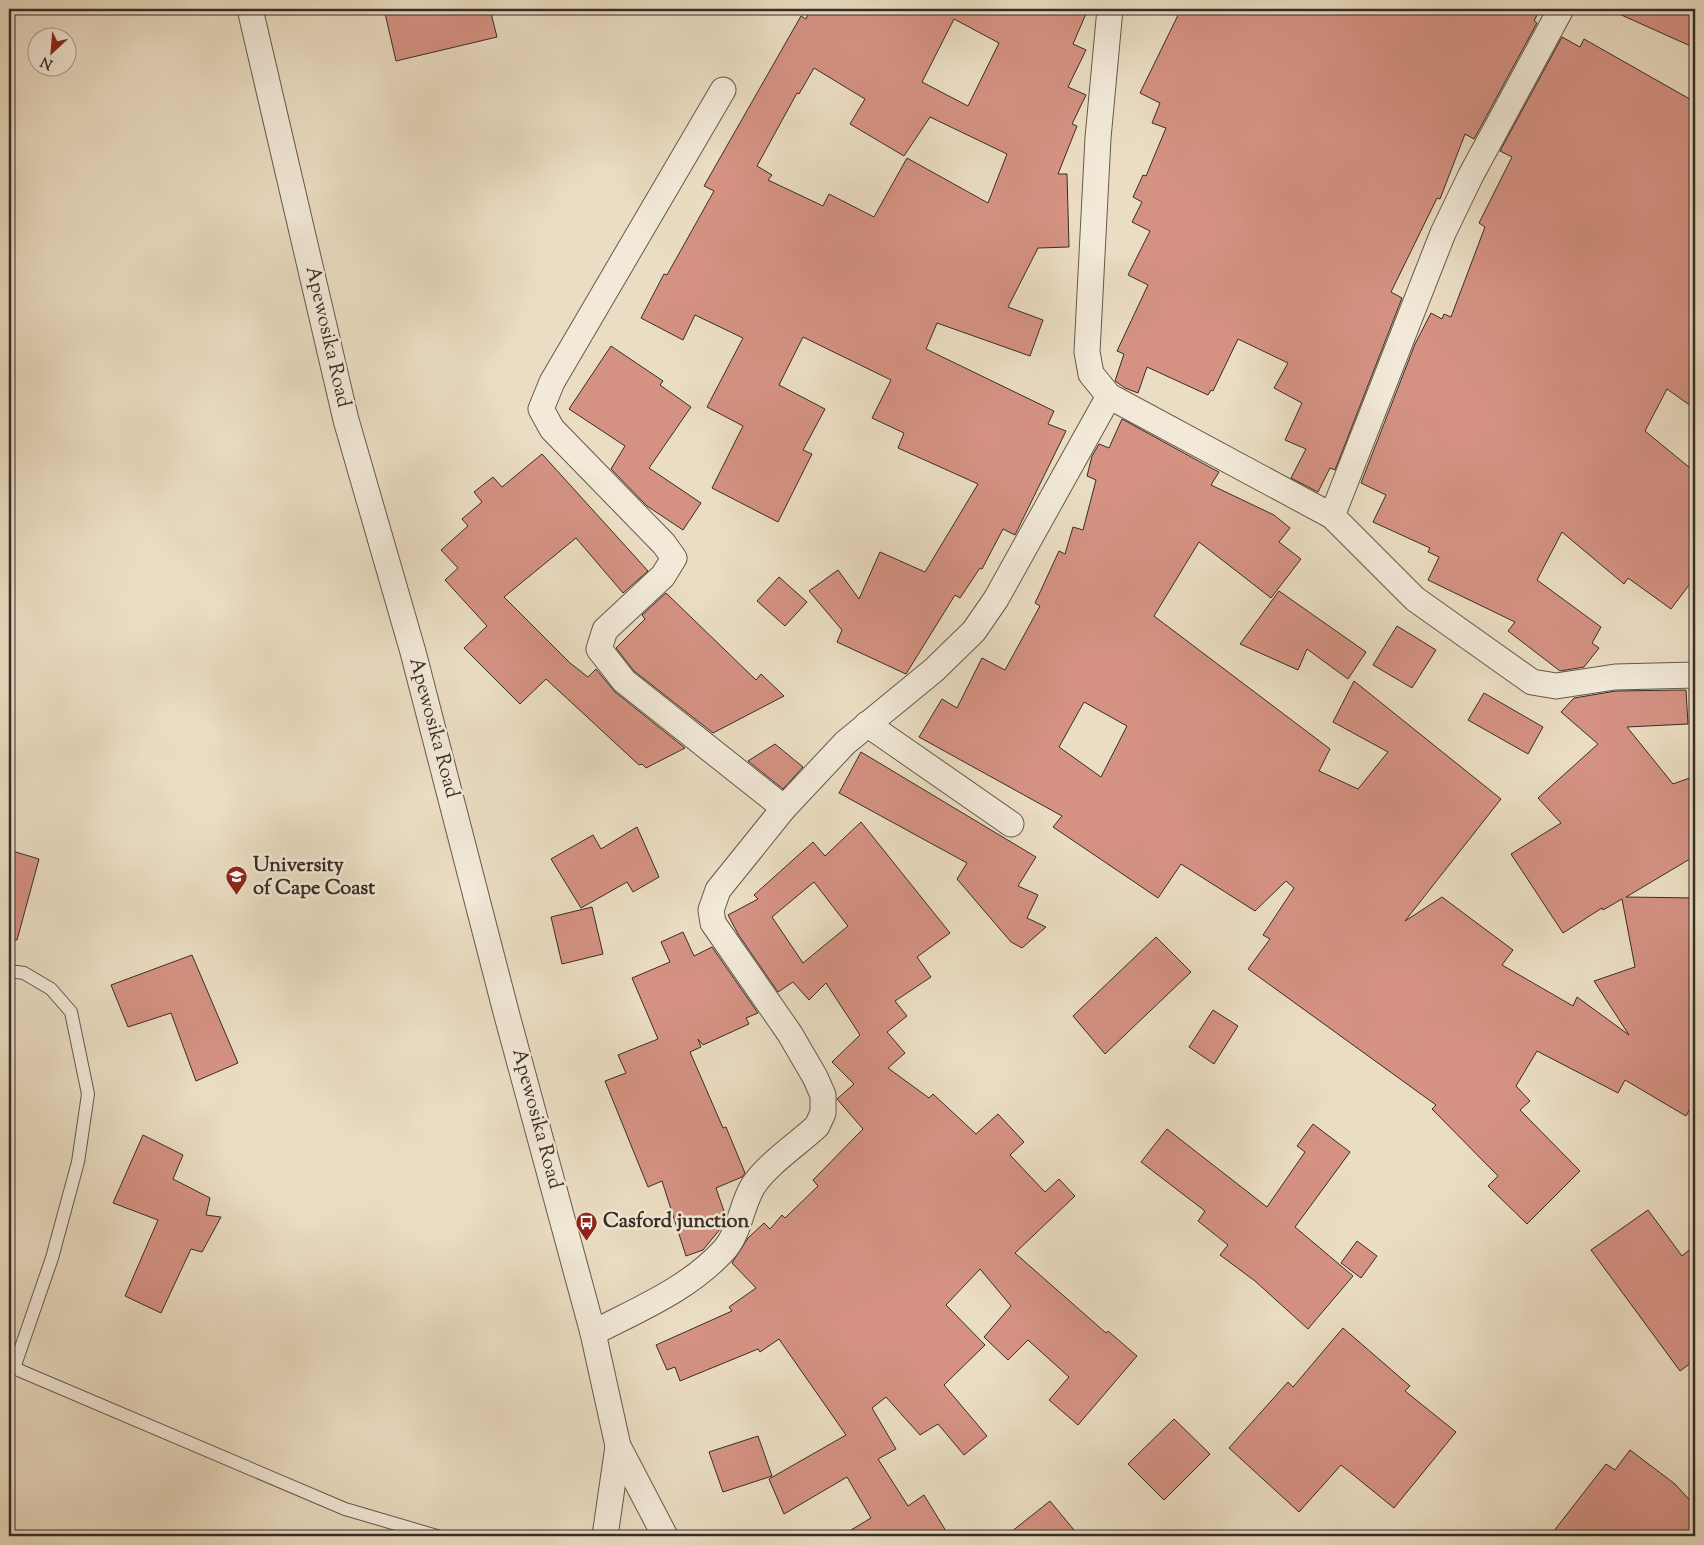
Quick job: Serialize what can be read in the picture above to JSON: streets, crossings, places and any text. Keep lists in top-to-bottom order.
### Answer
{
  "streets": {
    "street": ["Apewosika Road"]
  },
  "places": {
    "school or university": ["University of Cape Coast"],
    "bus stop": ["Casford junction"]
  },
  "north": "bottom left"
}
